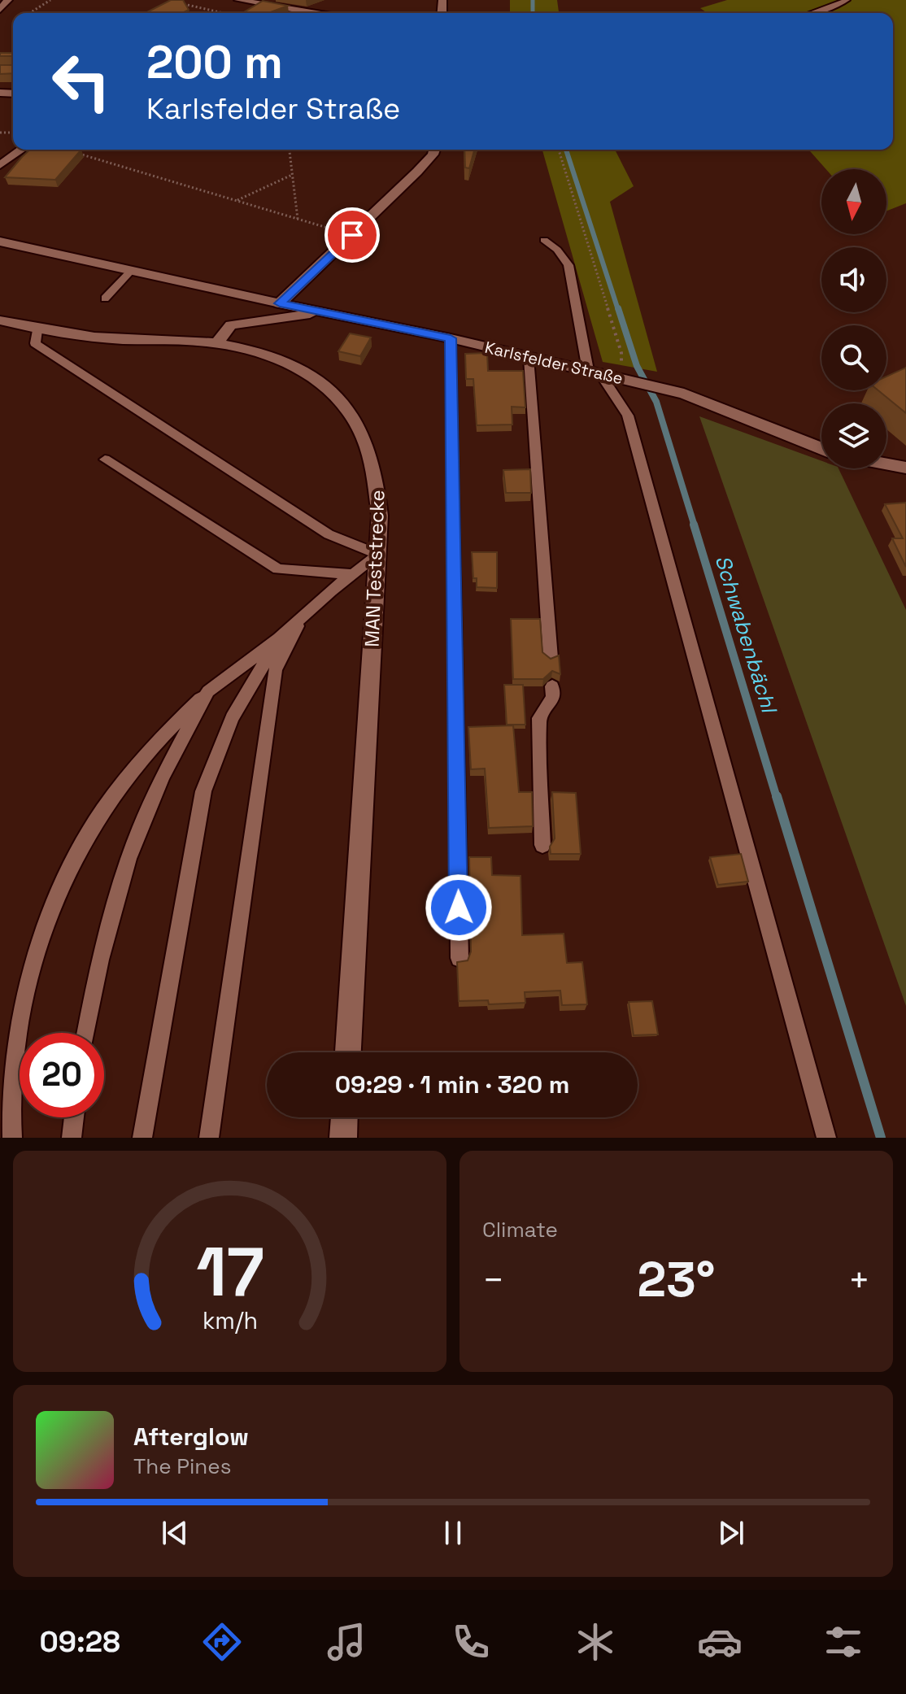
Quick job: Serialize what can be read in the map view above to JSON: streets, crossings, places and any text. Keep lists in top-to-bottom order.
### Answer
{
  "streets": {
    "street": ["Karlsfelder Straße", "MAN Teststrecke"]
  },
  "water": ["Schwabenbächl"],
  "north": "bottom",
  "page": {
    "turn": ["200 m", "Karlsfelder Straße"],
    "limit": "20",
    "trip": "09:29 · 1 min · 320 m",
    "tile": "Climate",
    "heat": ["−", "23°", "+"],
    "song": ["Afterglow", "The Pines"],
    "tabs": "09:28",
    "gauge": ["17", "km/h"]
  }
}
